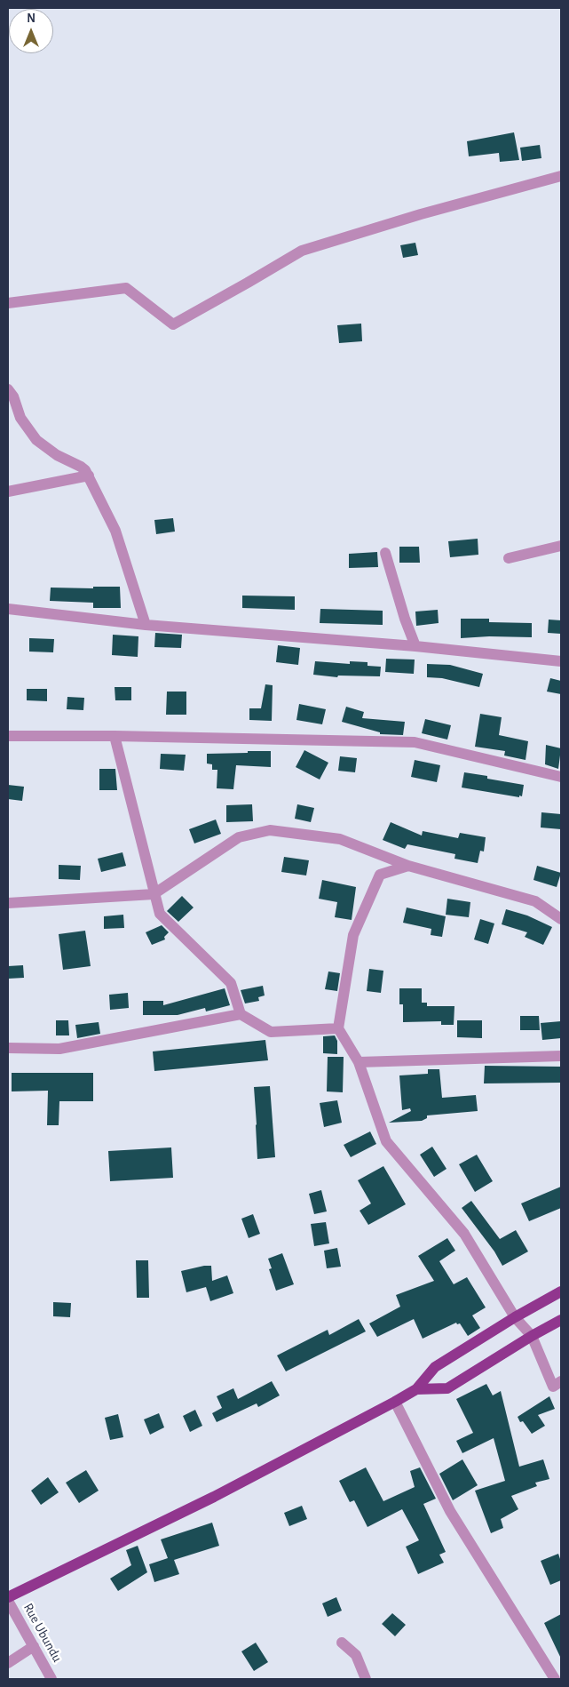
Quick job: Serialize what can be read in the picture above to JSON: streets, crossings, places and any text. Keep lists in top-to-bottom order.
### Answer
{
  "streets": {
    "street": ["Rue Ubundu"]
  },
  "north": "top"
}
